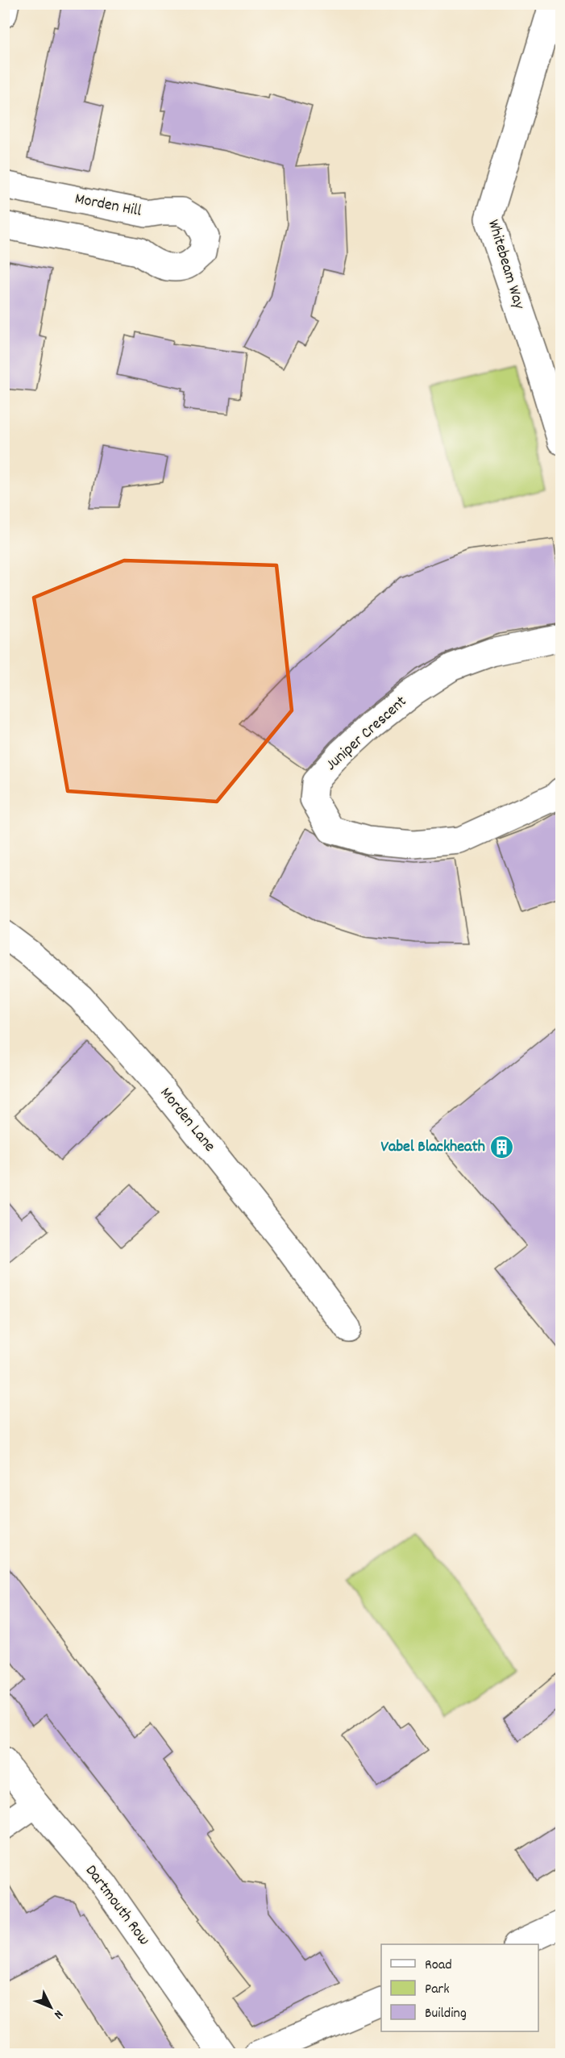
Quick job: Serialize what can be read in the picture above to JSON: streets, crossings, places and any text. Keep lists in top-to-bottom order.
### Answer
{
  "streets": {
    "street": [
      "Morden Hill",
      "Whitebeam Way",
      "Juniper Crescent",
      "Morden Lane",
      "Dartmouth Row"
    ]
  },
  "places": {
    "building": ["Vabel Blackheath"]
  },
  "legend": ["Road", "Park", "Building"],
  "north": "bottom right"
}
